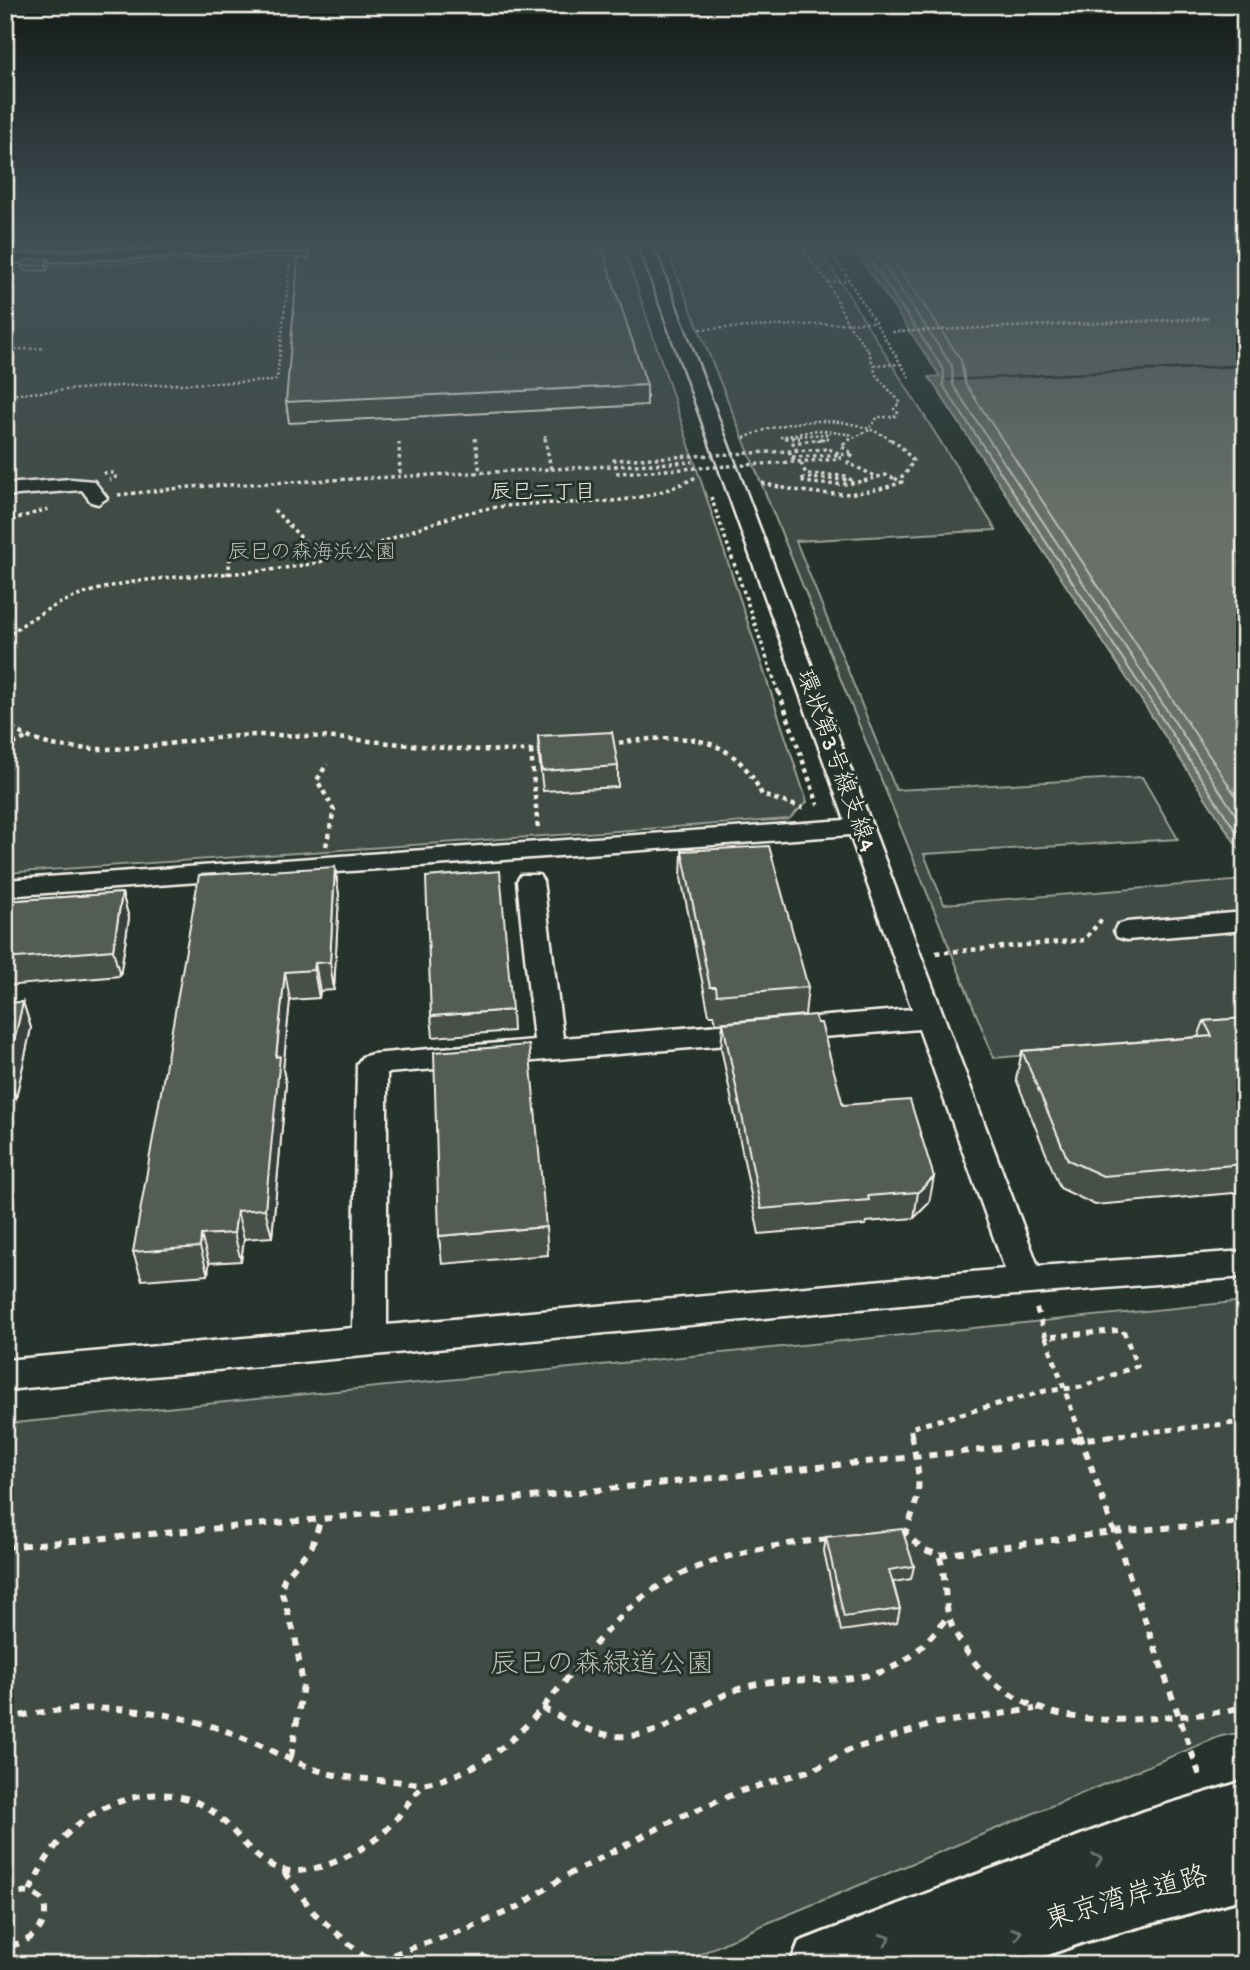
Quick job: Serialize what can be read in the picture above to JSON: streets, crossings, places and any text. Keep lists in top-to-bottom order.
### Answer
{
  "streets": {
    "highway": ["東京湾岸道路"],
    "street": ["環状第3号線支線4"]
  },
  "districts": ["辰巳二丁目"],
  "parks": ["辰巳の森海浜公園", "辰巳の森緑道公園"]
}
